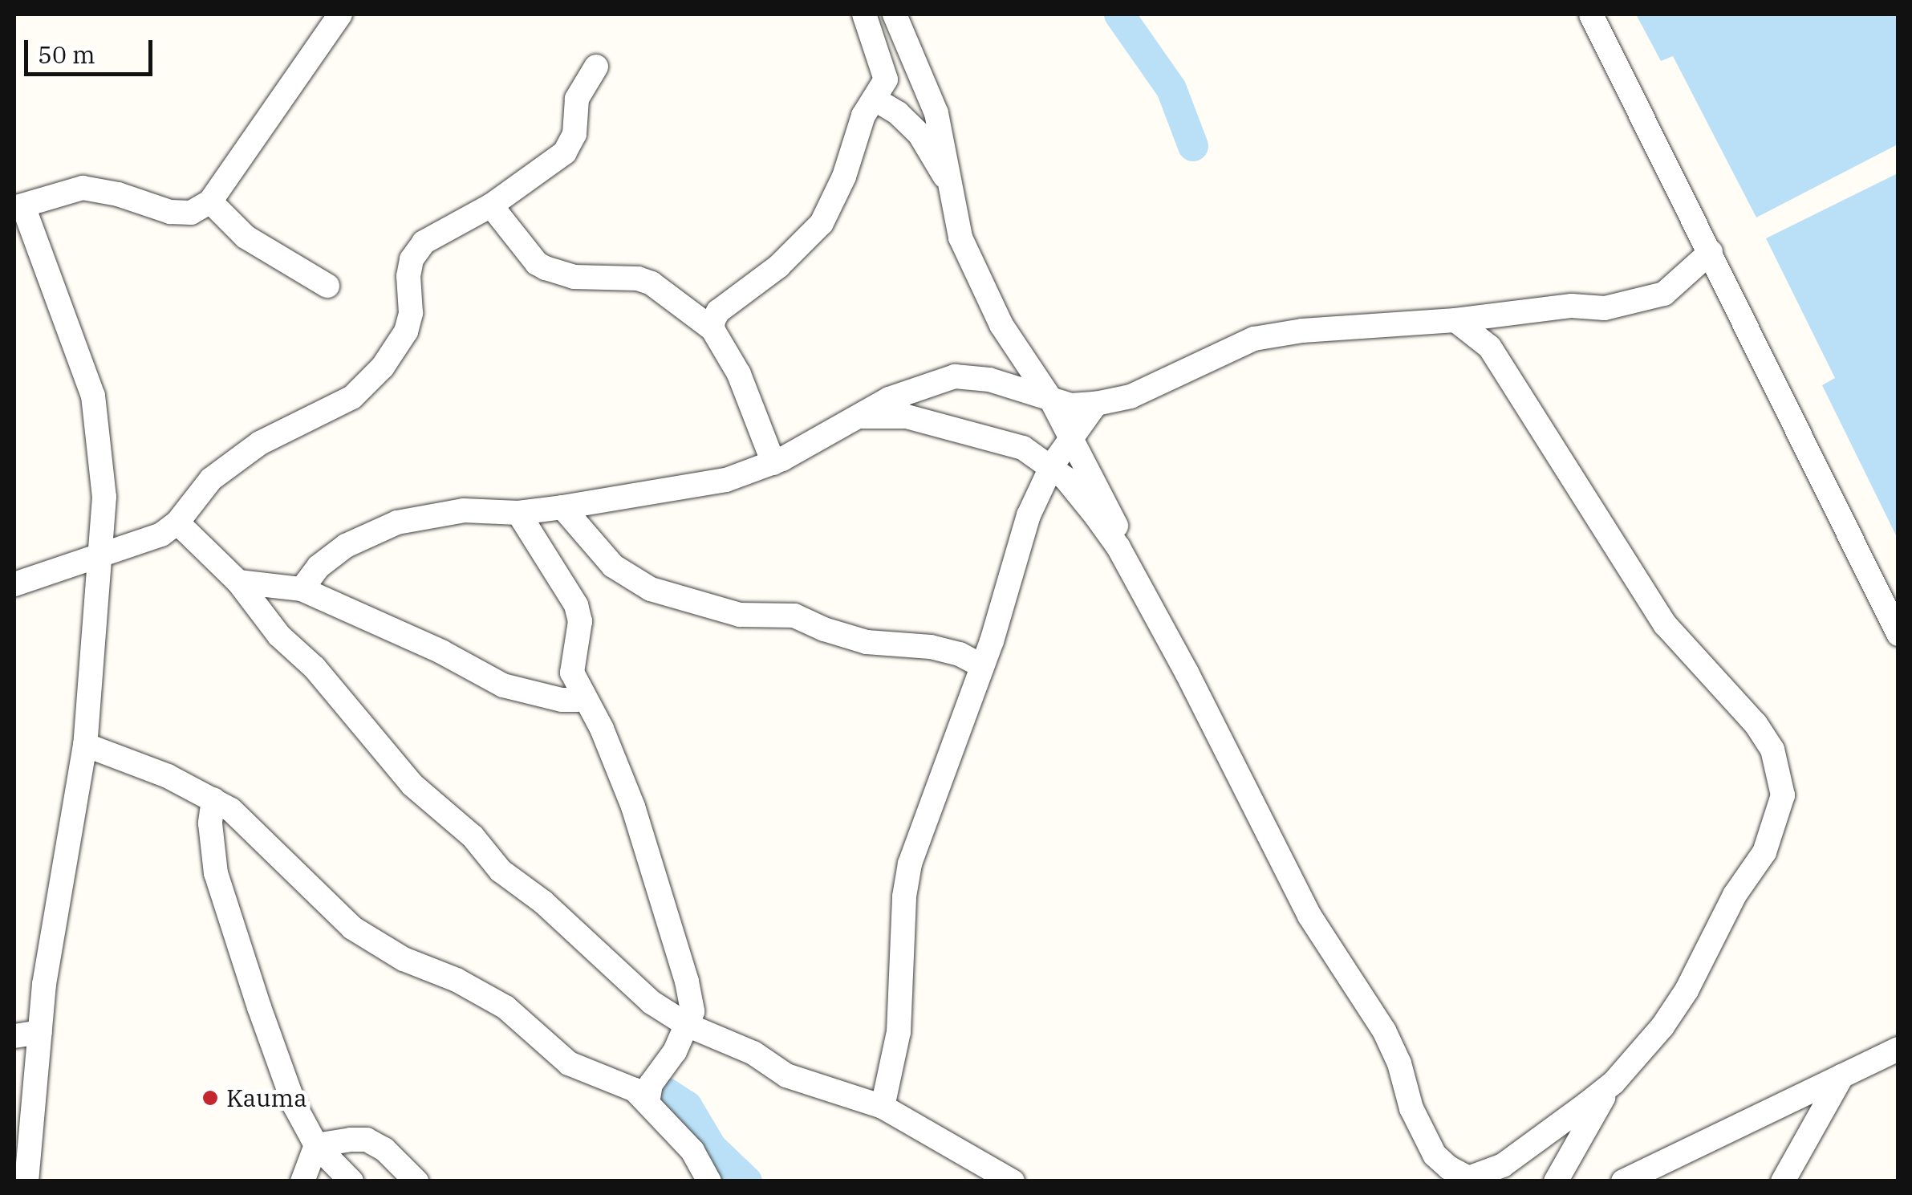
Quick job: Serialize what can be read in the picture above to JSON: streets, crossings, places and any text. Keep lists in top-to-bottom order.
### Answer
{
  "places": ["Kauma"],
  "scale_bar": "50 m"
}
